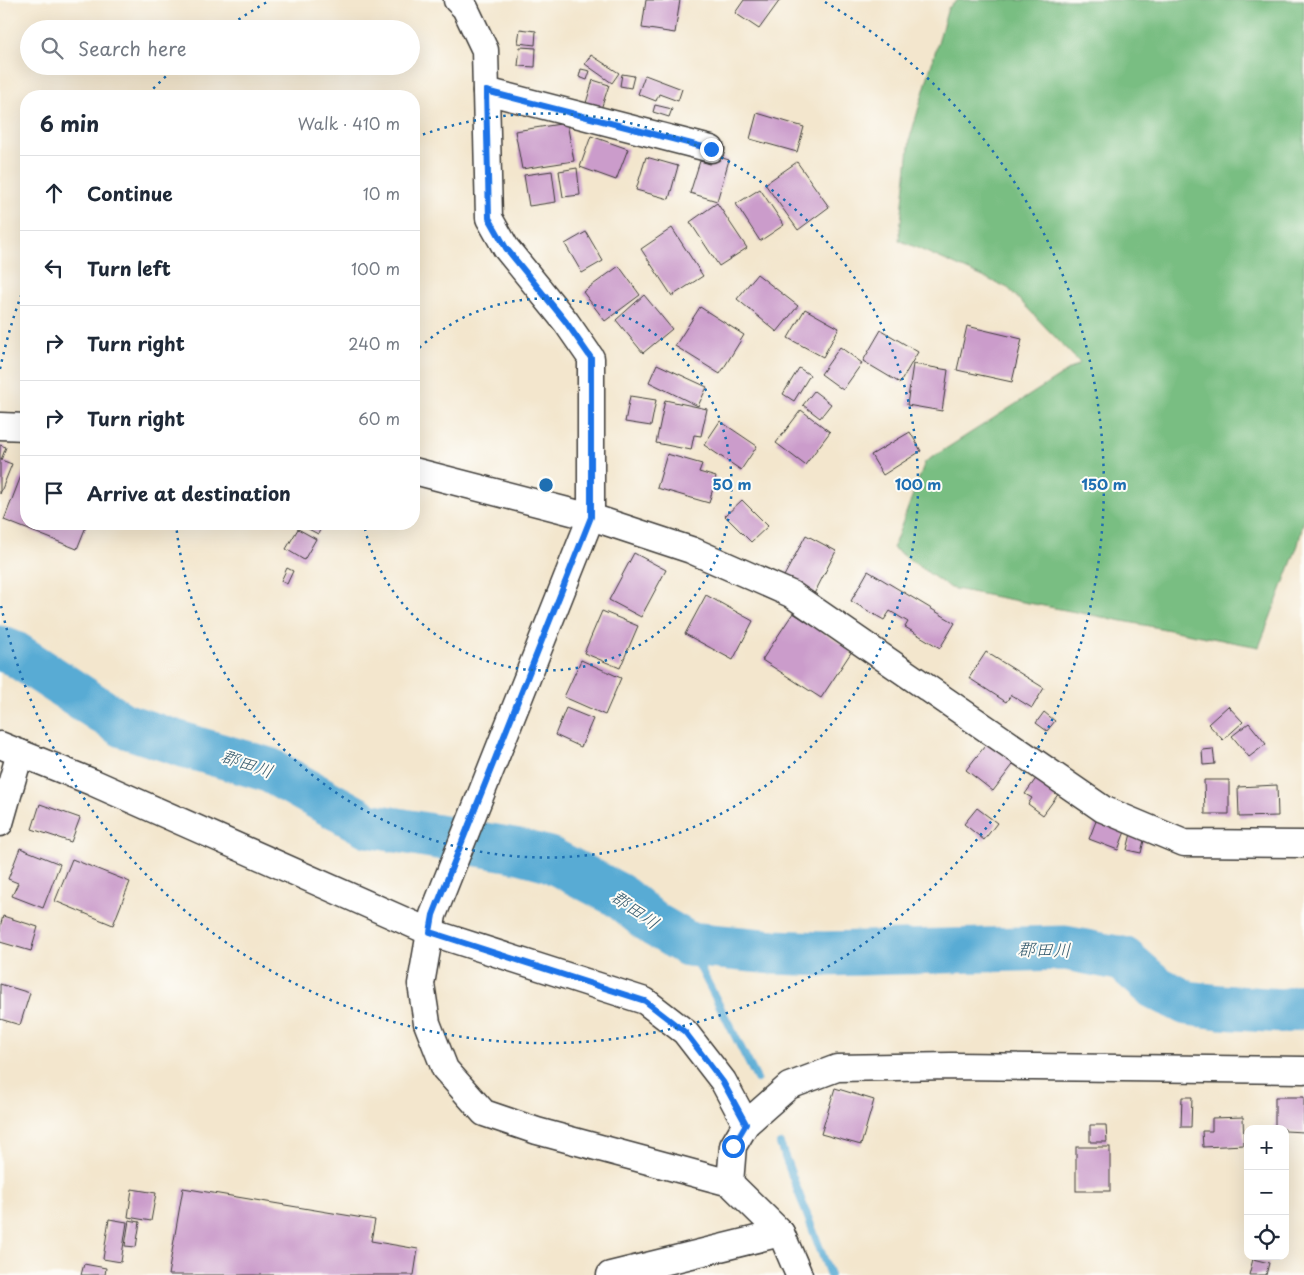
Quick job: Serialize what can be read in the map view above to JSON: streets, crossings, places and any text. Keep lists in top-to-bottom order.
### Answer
{
  "water": ["郡田川"],
  "page": {
    "search": "Search here",
    "heading": ["6 min", "Walk · 410 m"],
    "list": [
      ["Continue", "10 m"],
      ["Turn left", "100 m"],
      ["Turn right", "240 m"],
      ["Turn right", "60 m"],
      "Arrive at destination"
    ],
    "map_buttons": ["+", "−"]
  },
  "rings": ["50 m", "100 m", "150 m"]
}
